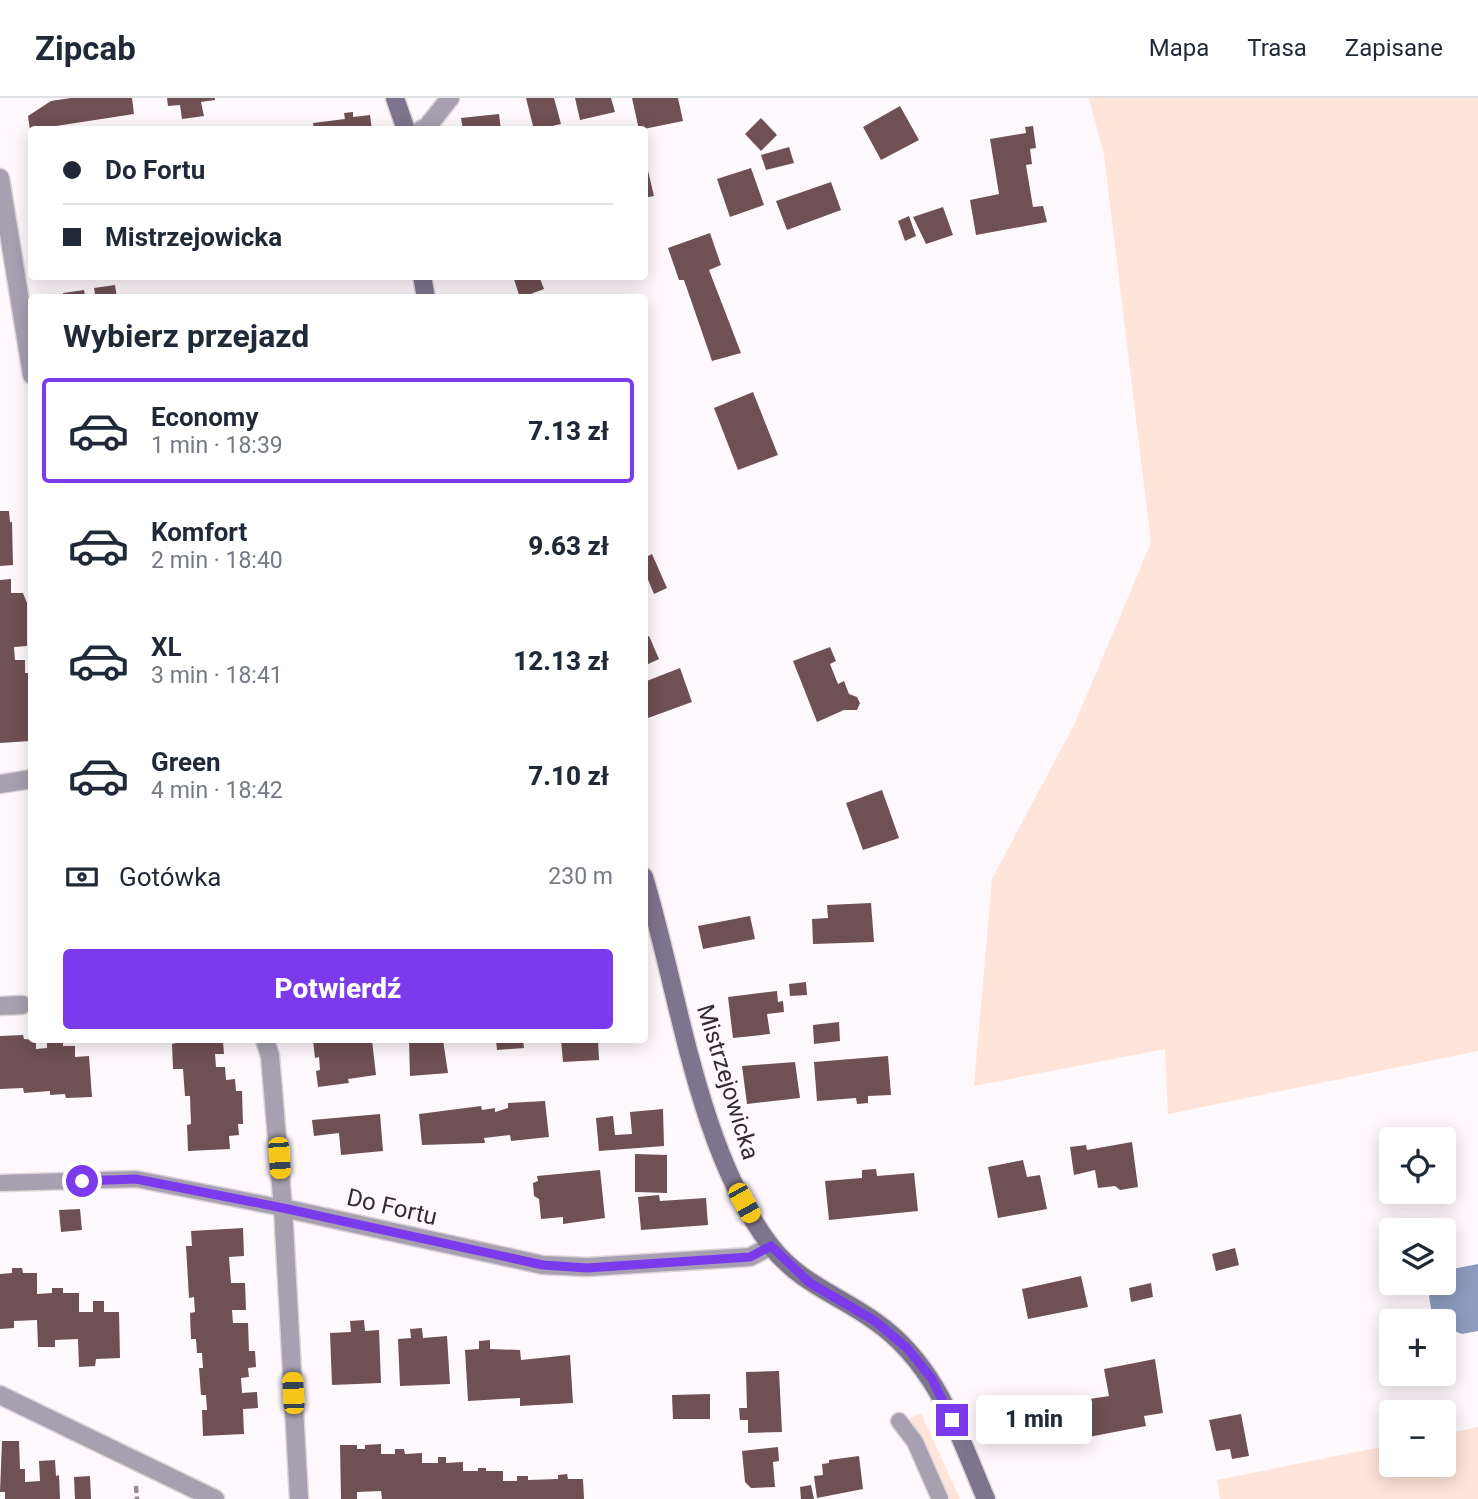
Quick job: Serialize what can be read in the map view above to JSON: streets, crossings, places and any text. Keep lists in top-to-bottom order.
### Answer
{
  "streets": {
    "street": ["Mistrzejowicka", "Do Fortu"]
  },
  "crossings": [
    ["Mistrzejowicka", "Do Fortu"]
  ],
  "page": {
    "header": "Zipcab",
    "nav": ["Mapa", "Trasa", "Zapisane"],
    "banner": ["Do Fortu", "Mistrzejowicka"],
    "heading": "Wybierz przejazd",
    "list": [
      {
        "name": "Economy",
        "note": "1 min · 18:39",
        "value": "7.13 zł"
      },
      {
        "name": "Komfort",
        "note": "2 min · 18:40",
        "value": "9.63 zł"
      },
      {
        "name": "XL",
        "note": "3 min · 18:41",
        "value": "12.13 zł"
      },
      {
        "name": "Green",
        "note": "4 min · 18:42",
        "value": "7.10 zł"
      }
    ],
    "pay": ["Gotówka", "230 m"],
    "buttons": "Potwierdź",
    "map_buttons": ["+", "−"],
    "bubble": "1 min"
  }
}
